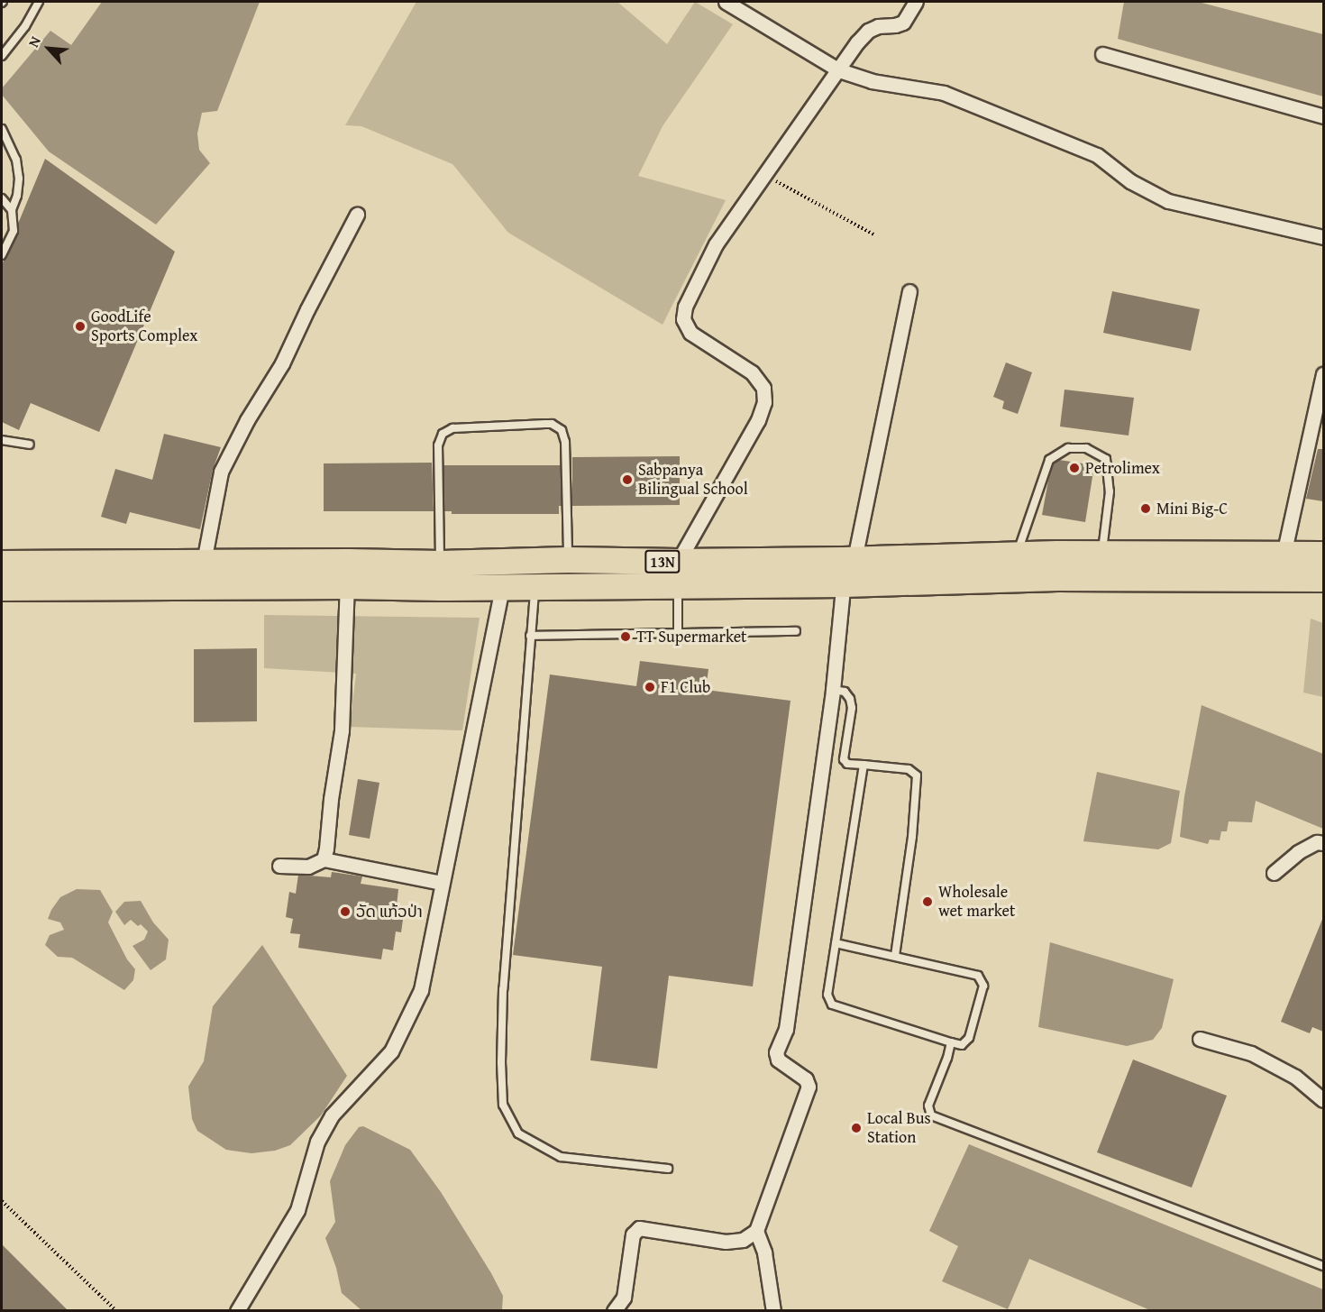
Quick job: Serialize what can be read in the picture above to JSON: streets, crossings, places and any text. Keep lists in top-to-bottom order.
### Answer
{
  "streets": {
    "highway": ["13N"]
  },
  "places": [
    "GoodLife Sports Complex",
    "Petrolimex",
    "Sabpanya Bilingual School",
    "Mini Big-C",
    "TT Supermarket",
    "F1 Club",
    "Wholesale wet market",
    "ວັດ ແກ້ວປ່າ",
    "Local Bus Station"
  ],
  "north": "top left"
}
